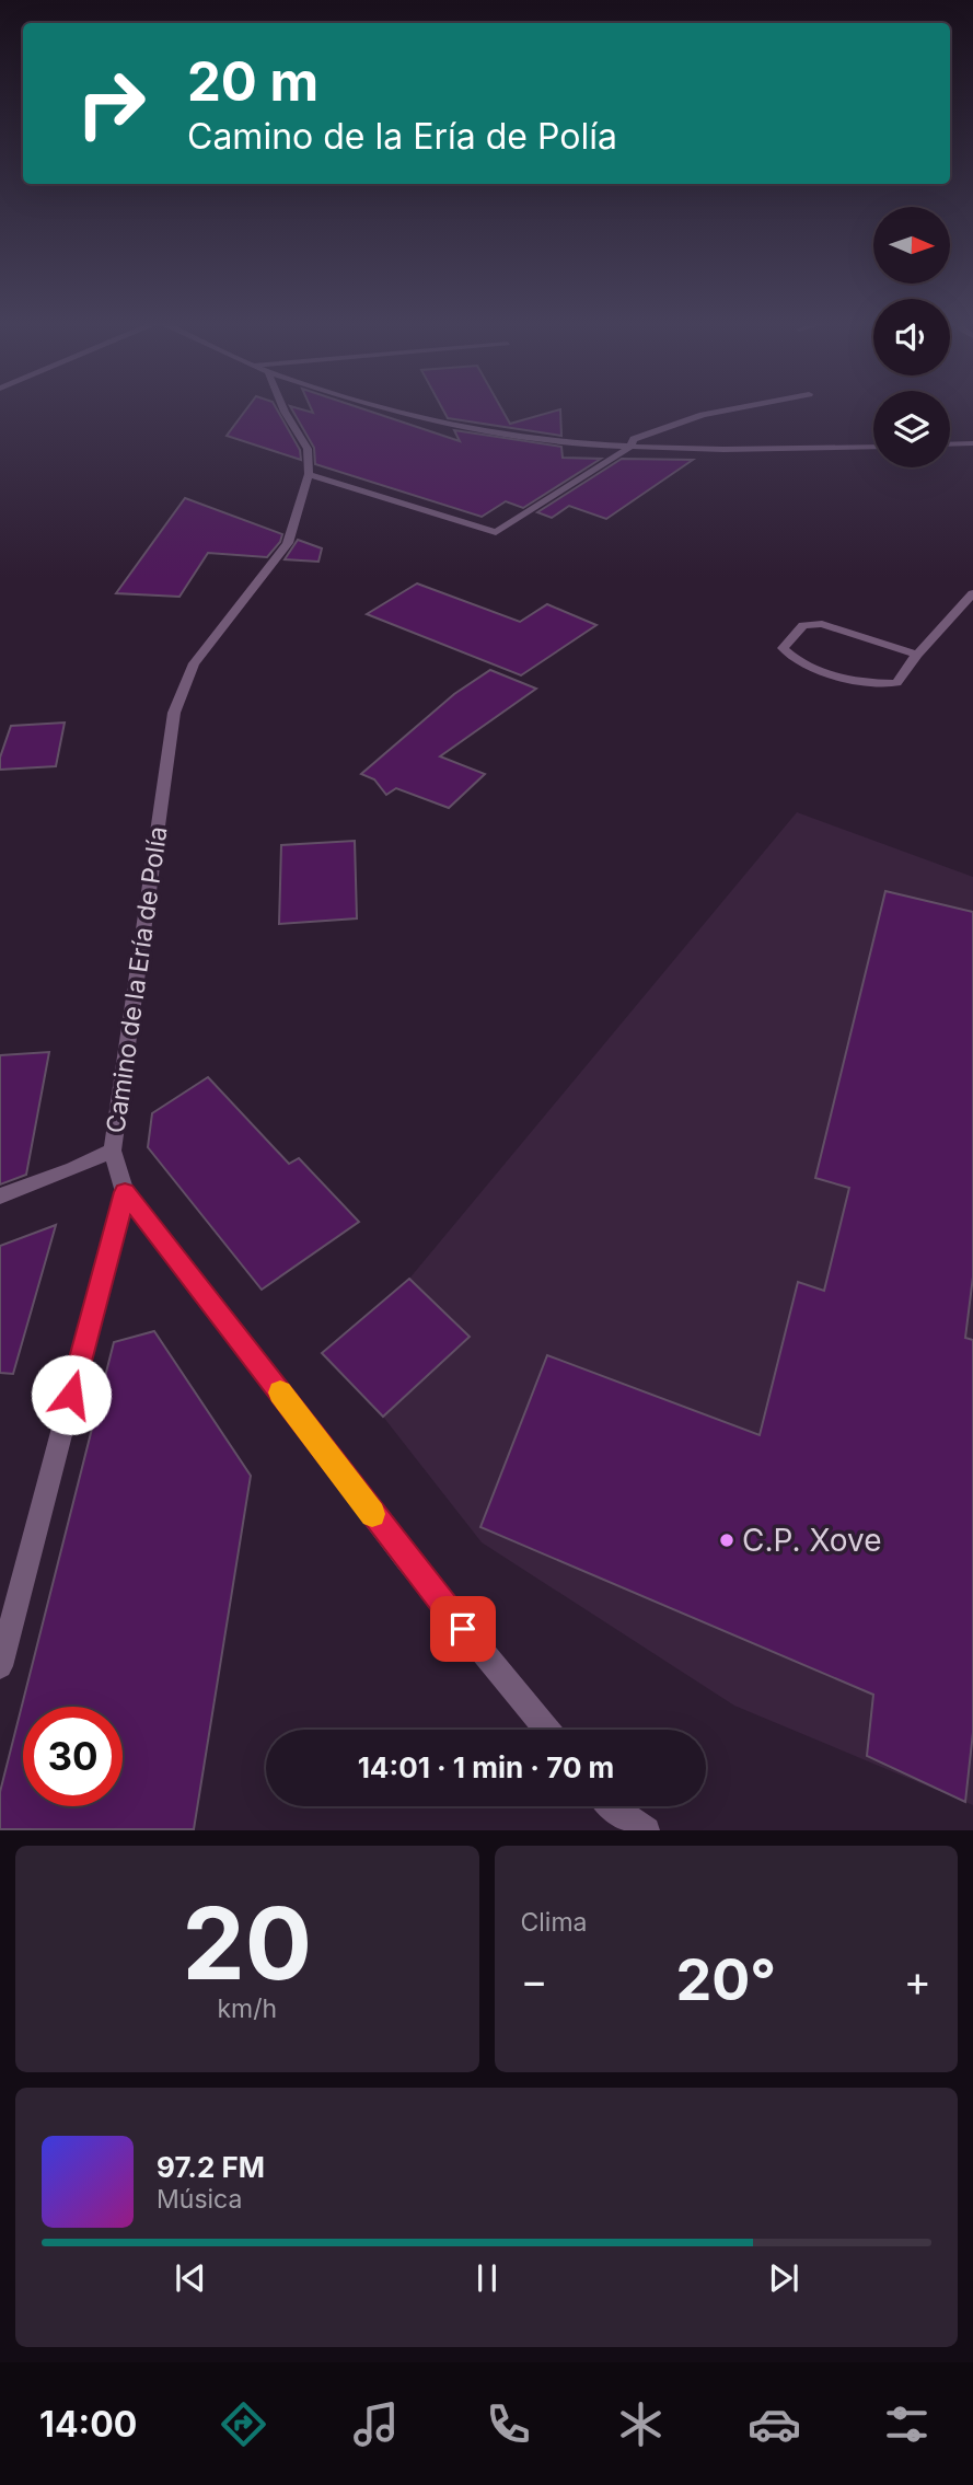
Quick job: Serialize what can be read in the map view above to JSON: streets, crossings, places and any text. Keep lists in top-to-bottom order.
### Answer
{
  "streets": {
    "street": ["Camino de la Ería de Polía"]
  },
  "places": ["C.P. Xove"],
  "north": "right",
  "page": {
    "turn": ["20 m", "Camino de la Ería de Polía"],
    "limit": "30",
    "trip": "14:01 · 1 min · 70 m",
    "tile": [
      ["20", "km/h"],
      "Clima"
    ],
    "heat": ["−", "20°", "+"],
    "song": ["97.2 FM", "Música"],
    "tabs": "14:00"
  }
}
